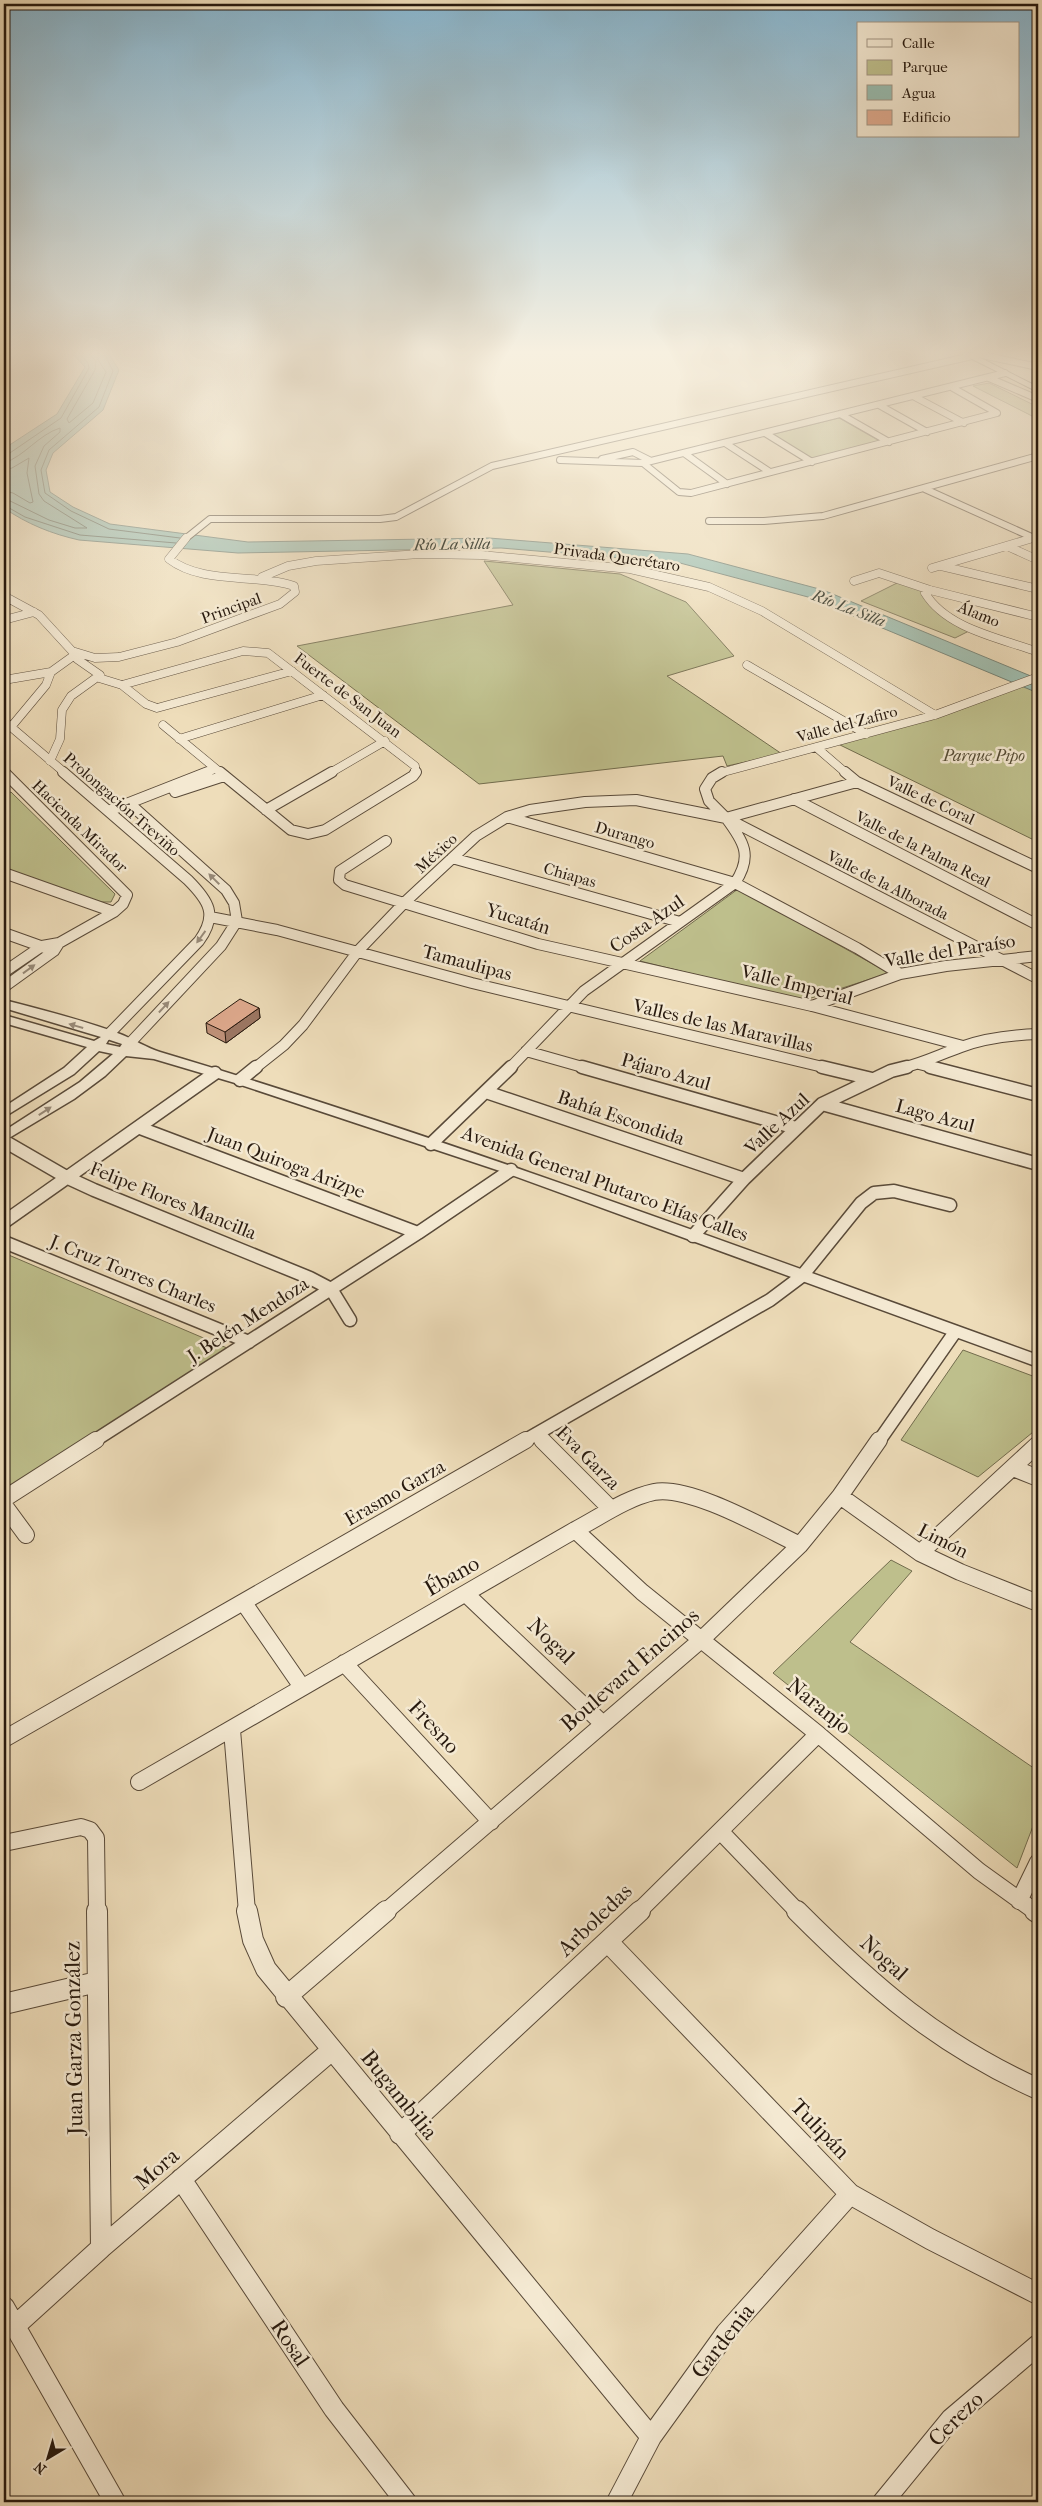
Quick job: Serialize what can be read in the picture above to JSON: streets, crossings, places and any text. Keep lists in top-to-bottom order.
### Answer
{
  "streets": {
    "street": [
      "Privada Querétaro",
      "Principal",
      "Álamo",
      "Fuerte de San Juan",
      "Valle del Zafiro",
      "Valle de Coral",
      "Prolongación Treviño",
      "Hacienda Mirador",
      "Durango",
      "Valle de la Palma Real",
      "México",
      "Chiapas",
      "Valle de la Alborada",
      "Yucatán",
      "Costa Azul",
      "Valle del Paraíso",
      "Tamaulipas",
      "Valle Imperial",
      "Valles de las Maravillas",
      "Pájaro Azul",
      "Lago Azul",
      "Bahía Escondida",
      "Valle Azul",
      "Juan Quiroga Arizpe",
      "Avenida General Plutarco Elías Calles",
      "Felipe Flores Mancilla",
      "J. Cruz Torres Charles",
      "J. Belén Mendoza",
      "Eva Garza",
      "Erasmo Garza",
      "Limón",
      "Ébano",
      "Nogal",
      "Boulevard Encinos",
      "Naranjo",
      "Fresno",
      "Arboledas",
      "Juan Garza González",
      "Bugambilia",
      "Tulipán",
      "Mora",
      "Gardenia",
      "Rosal",
      "Cerezo"
    ]
  },
  "crossings": [
    ["Privada Querétaro", "Principal"],
    ["Privada Querétaro", "Valle del Zafiro"],
    ["Valle del Zafiro", "Valle de Coral"],
    ["Durango", "México"],
    ["Durango", "Costa Azul"],
    ["Durango", "Valle del Paraíso"],
    ["México", "Chiapas"],
    ["México", "Valle de la Alborada"],
    ["México", "Yucatán"],
    ["México", "Tamaulipas"],
    ["México", "Avenida General Plutarco Elías Calles"],
    ["Chiapas", "Costa Azul"],
    ["Valle de la Alborada", "Valle del Paraíso"],
    ["Yucatán", "Costa Azul"],
    ["Yucatán", "Valle Imperial"],
    ["Costa Azul", "Tamaulipas"],
    ["Costa Azul", "Valle Imperial"],
    ["Costa Azul", "Valles de las Maravillas"],
    ["Costa Azul", "Pájaro Azul"],
    ["Costa Azul", "Bahía Escondida"],
    ["Costa Azul", "Avenida General Plutarco Elías Calles"],
    ["Valle del Paraíso", "Valle Imperial"],
    ["Tamaulipas", "Valles de las Maravillas"],
    ["Valle Imperial", "Valle Azul"],
    ["Valles de las Maravillas", "Valle Azul"],
    ["Pájaro Azul", "Valle Azul"],
    ["Lago Azul", "Valle Azul"],
    ["Bahía Escondida", "Valle Azul"],
    ["Valle Azul", "Avenida General Plutarco Elías Calles"],
    ["Juan Quiroga Arizpe", "J. Belén Mendoza"],
    ["Avenida General Plutarco Elías Calles", "J. Belén Mendoza"],
    ["Avenida General Plutarco Elías Calles", "Erasmo Garza"],
    ["Avenida General Plutarco Elías Calles", "Boulevard Encinos"],
    ["Felipe Flores Mancilla", "J. Belén Mendoza"],
    ["J. Cruz Torres Charles", "J. Belén Mendoza"],
    ["Eva Garza", "Erasmo Garza"],
    ["Eva Garza", "Ébano"],
    ["Limón", "Boulevard Encinos"],
    ["Ébano", "Nogal"],
    ["Ébano", "Boulevard Encinos"],
    ["Ébano", "Naranjo"],
    ["Ébano", "Fresno"],
    ["Ébano", "Bugambilia"],
    ["Nogal", "Boulevard Encinos"],
    ["Nogal", "Arboledas"],
    ["Boulevard Encinos", "Naranjo"],
    ["Boulevard Encinos", "Fresno"],
    ["Boulevard Encinos", "Bugambilia"],
    ["Naranjo", "Arboledas"],
    ["Arboledas", "Bugambilia"],
    ["Arboledas", "Tulipán"],
    ["Juan Garza González", "Mora"],
    ["Bugambilia", "Mora"],
    ["Bugambilia", "Gardenia"],
    ["Tulipán", "Gardenia"],
    ["Mora", "Rosal"]
  ],
  "water": ["Río La Silla"],
  "parks": ["Parque Pipo"],
  "legend": [
    "Calle",
    "Parque",
    "Agua",
    "Edificio"
  ],
  "north": "bottom left"
}
